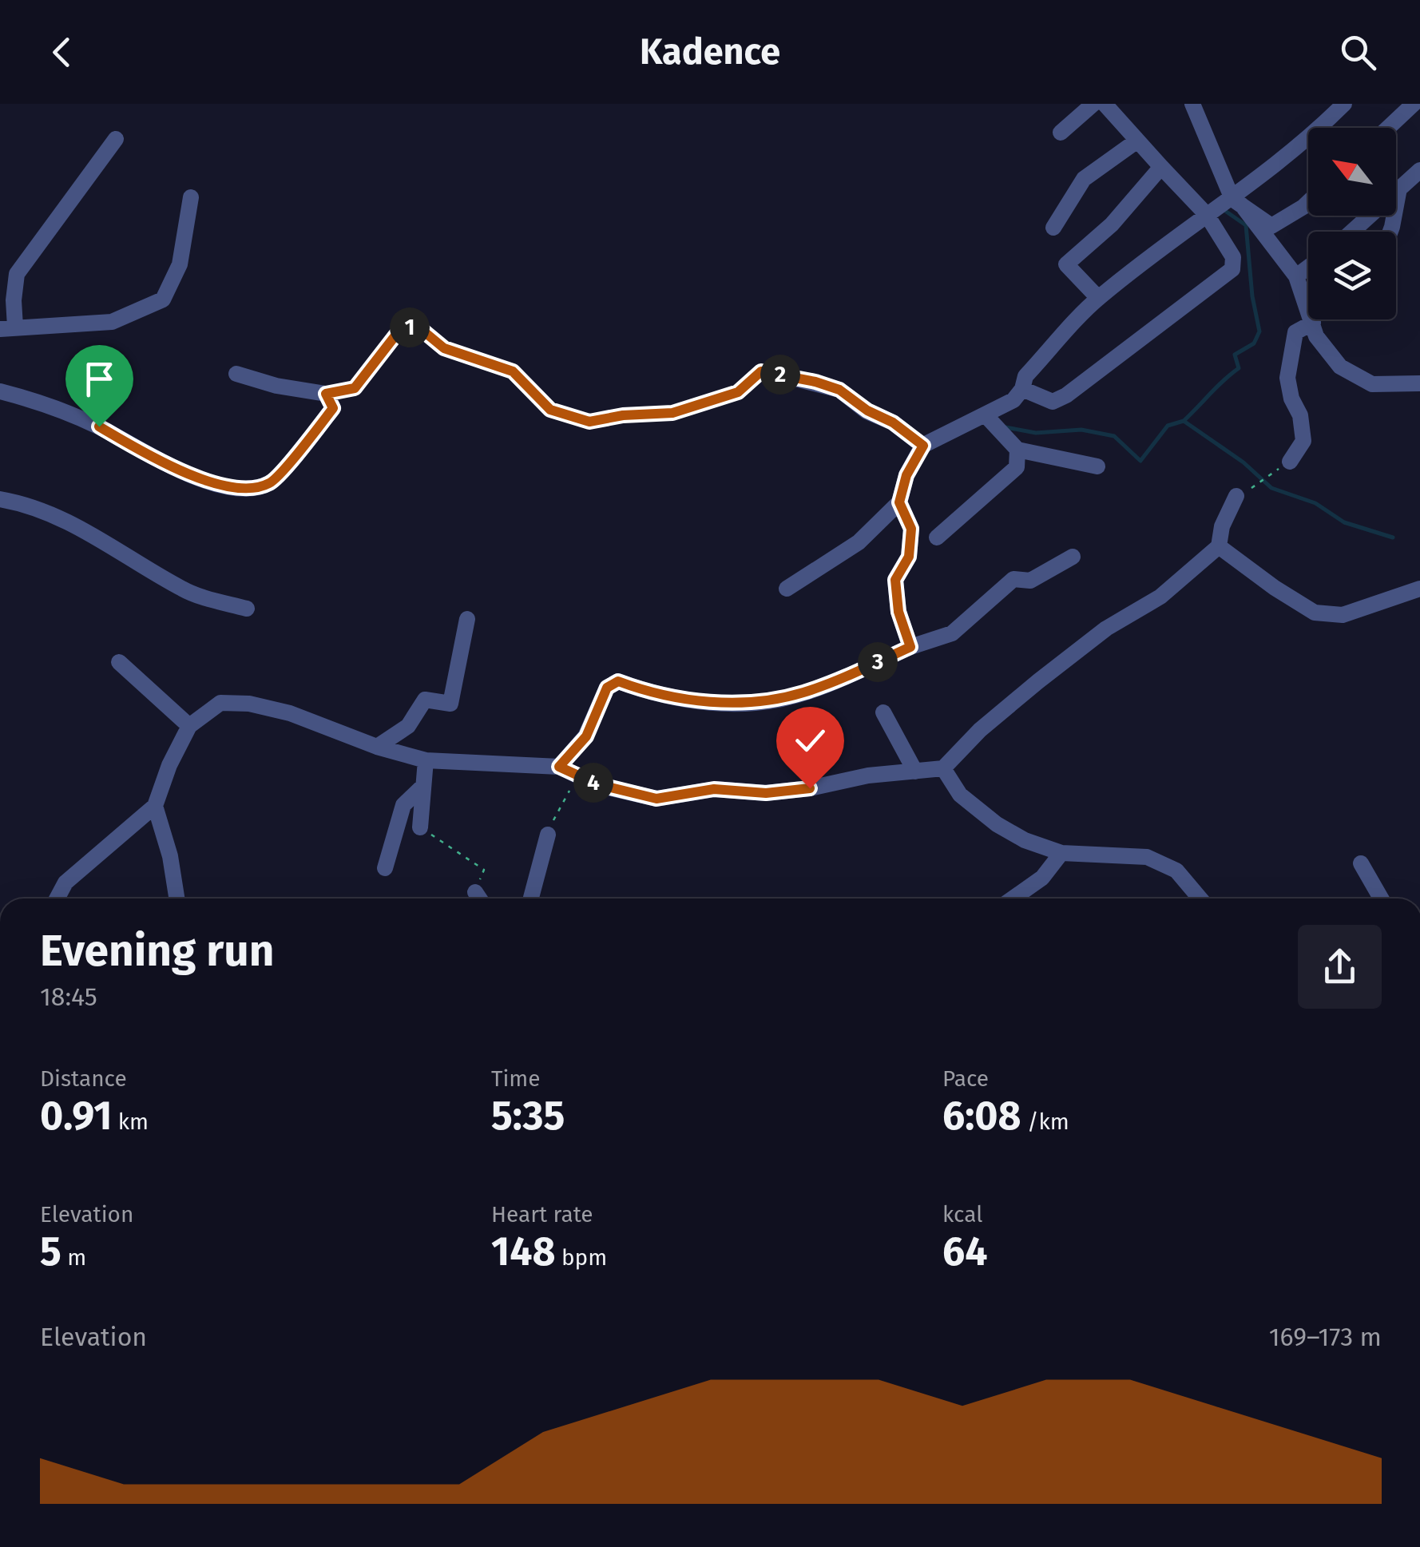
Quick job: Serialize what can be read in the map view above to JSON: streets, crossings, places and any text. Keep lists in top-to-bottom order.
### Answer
{
  "north": "top left",
  "page": {
    "header": "Kadence",
    "pins": [
      "1",
      "2",
      "3",
      "4"
    ],
    "heading": ["Evening run", "18:45"],
    "stats": [
      ["Distance", "0.91 km"],
      ["Time", "5:35"],
      ["Pace", "6:08 /km"],
      ["Elevation", "5 m"],
      ["Heart rate", "148 bpm"],
      ["kcal", "64"]
    ],
    "chart": ["Elevation", "169–173 m"]
  }
}
